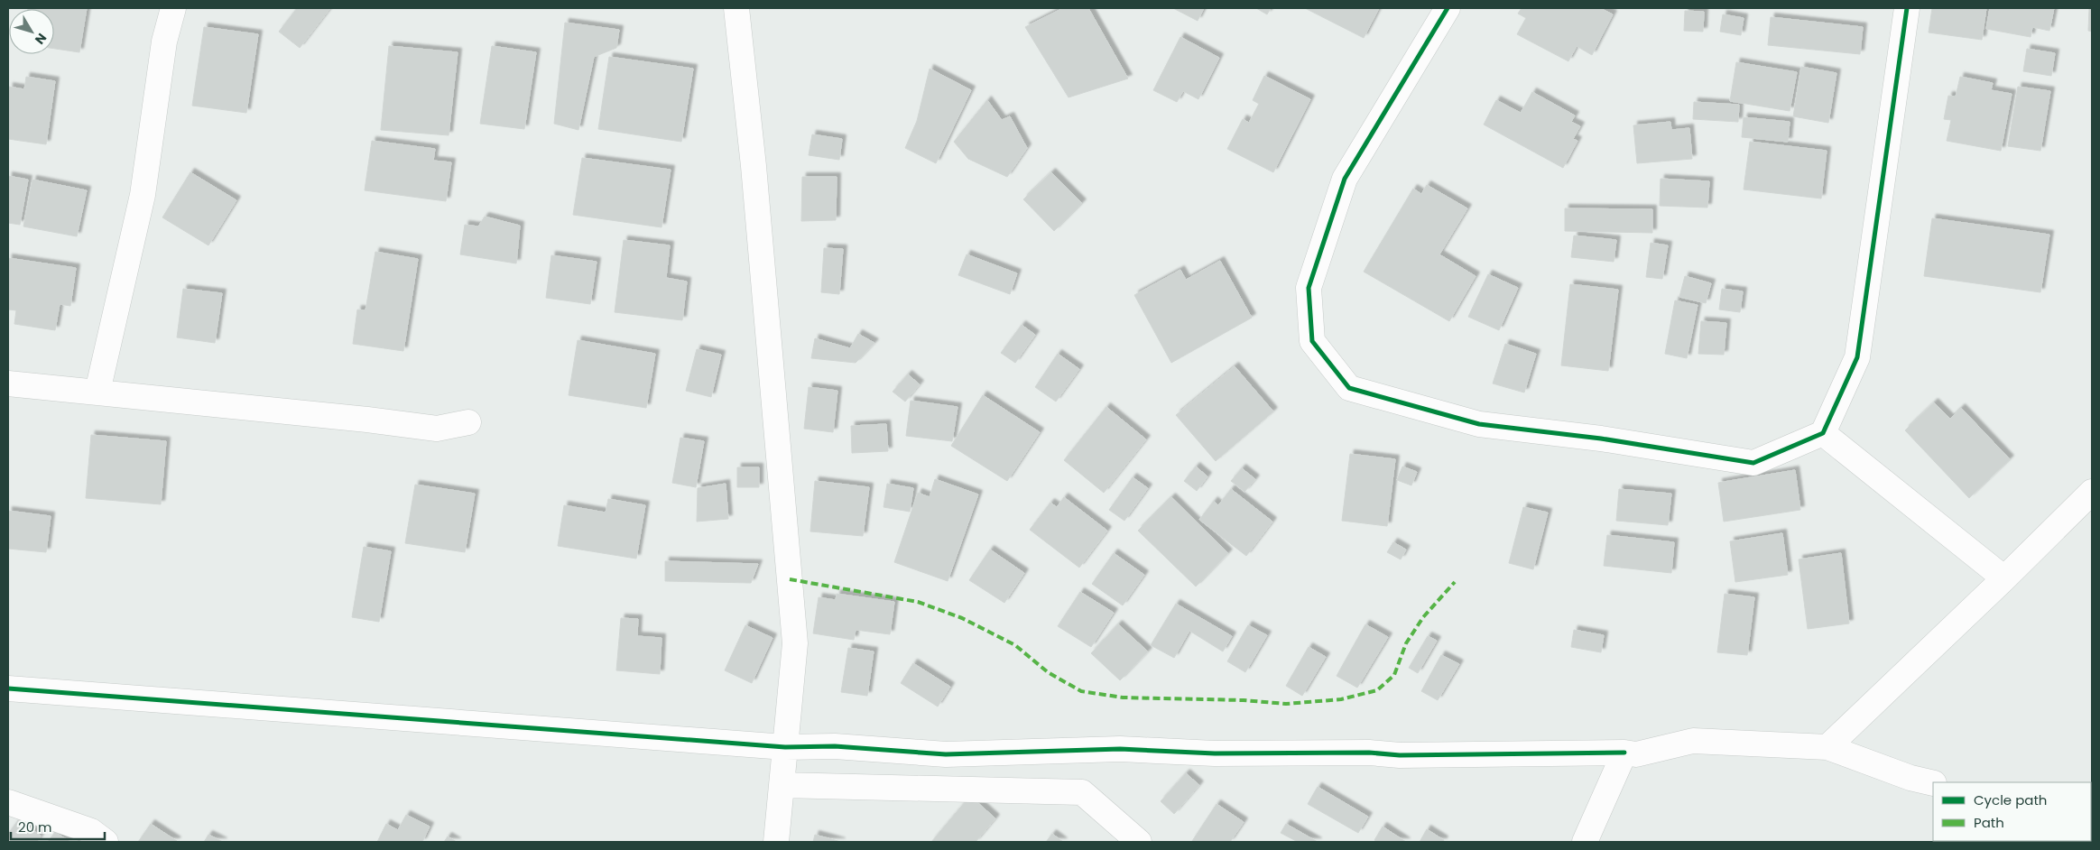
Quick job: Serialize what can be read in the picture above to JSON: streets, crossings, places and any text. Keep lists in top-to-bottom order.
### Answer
{
  "legend": ["Cycle path", "Path"],
  "scale_bar": "20 m",
  "north": "bottom right"
}
